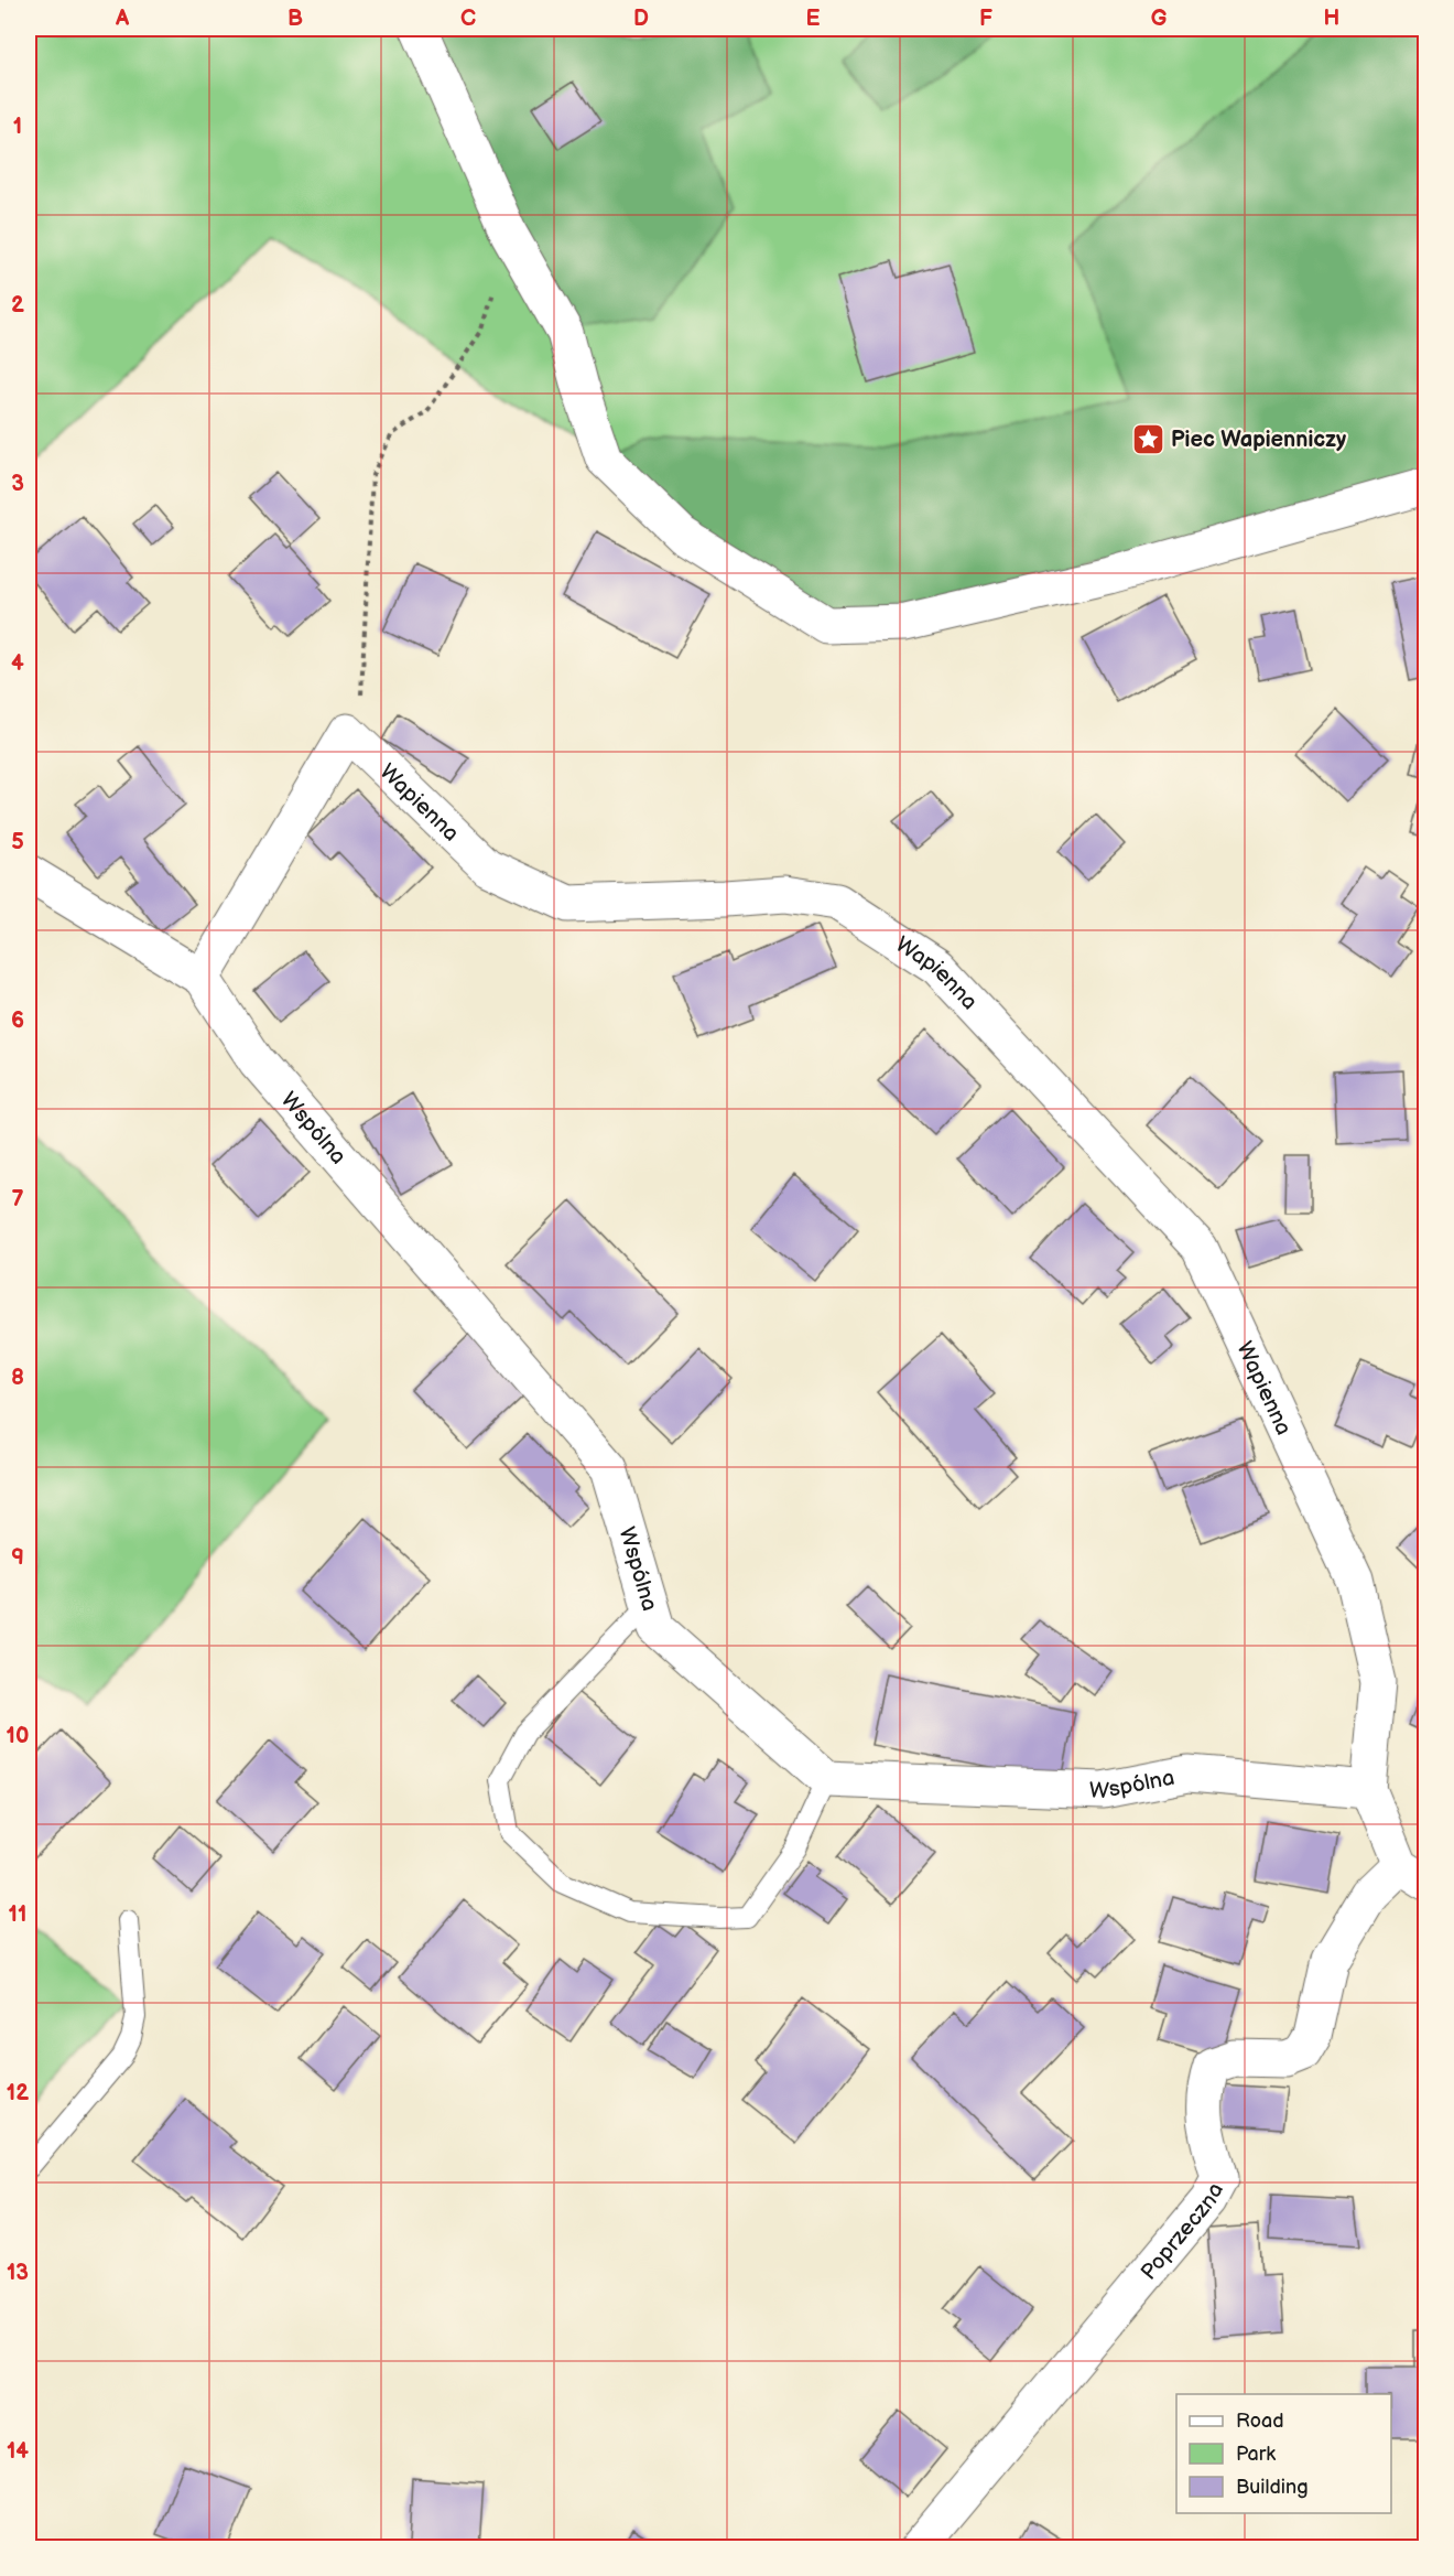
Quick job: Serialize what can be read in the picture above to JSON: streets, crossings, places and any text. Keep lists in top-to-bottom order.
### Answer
{
  "streets": {
    "street": ["Wapienna", "Wspólna", "Poprzeczna"]
  },
  "crossings": [
    ["Wapienna", "Wspólna"]
  ],
  "places": {
    "place": ["Piec Wapienniczy"]
  },
  "legend": ["Road", "Park", "Building"],
  "grid": {
    "columns": [
      "A",
      "B",
      "C",
      "D",
      "E",
      "F",
      "G",
      "H"
    ],
    "rows": [
      "1",
      "2",
      "3",
      "4",
      "5",
      "6",
      "7",
      "8",
      "9",
      "10",
      "11",
      "12",
      "13",
      "14"
    ]
  }
}
